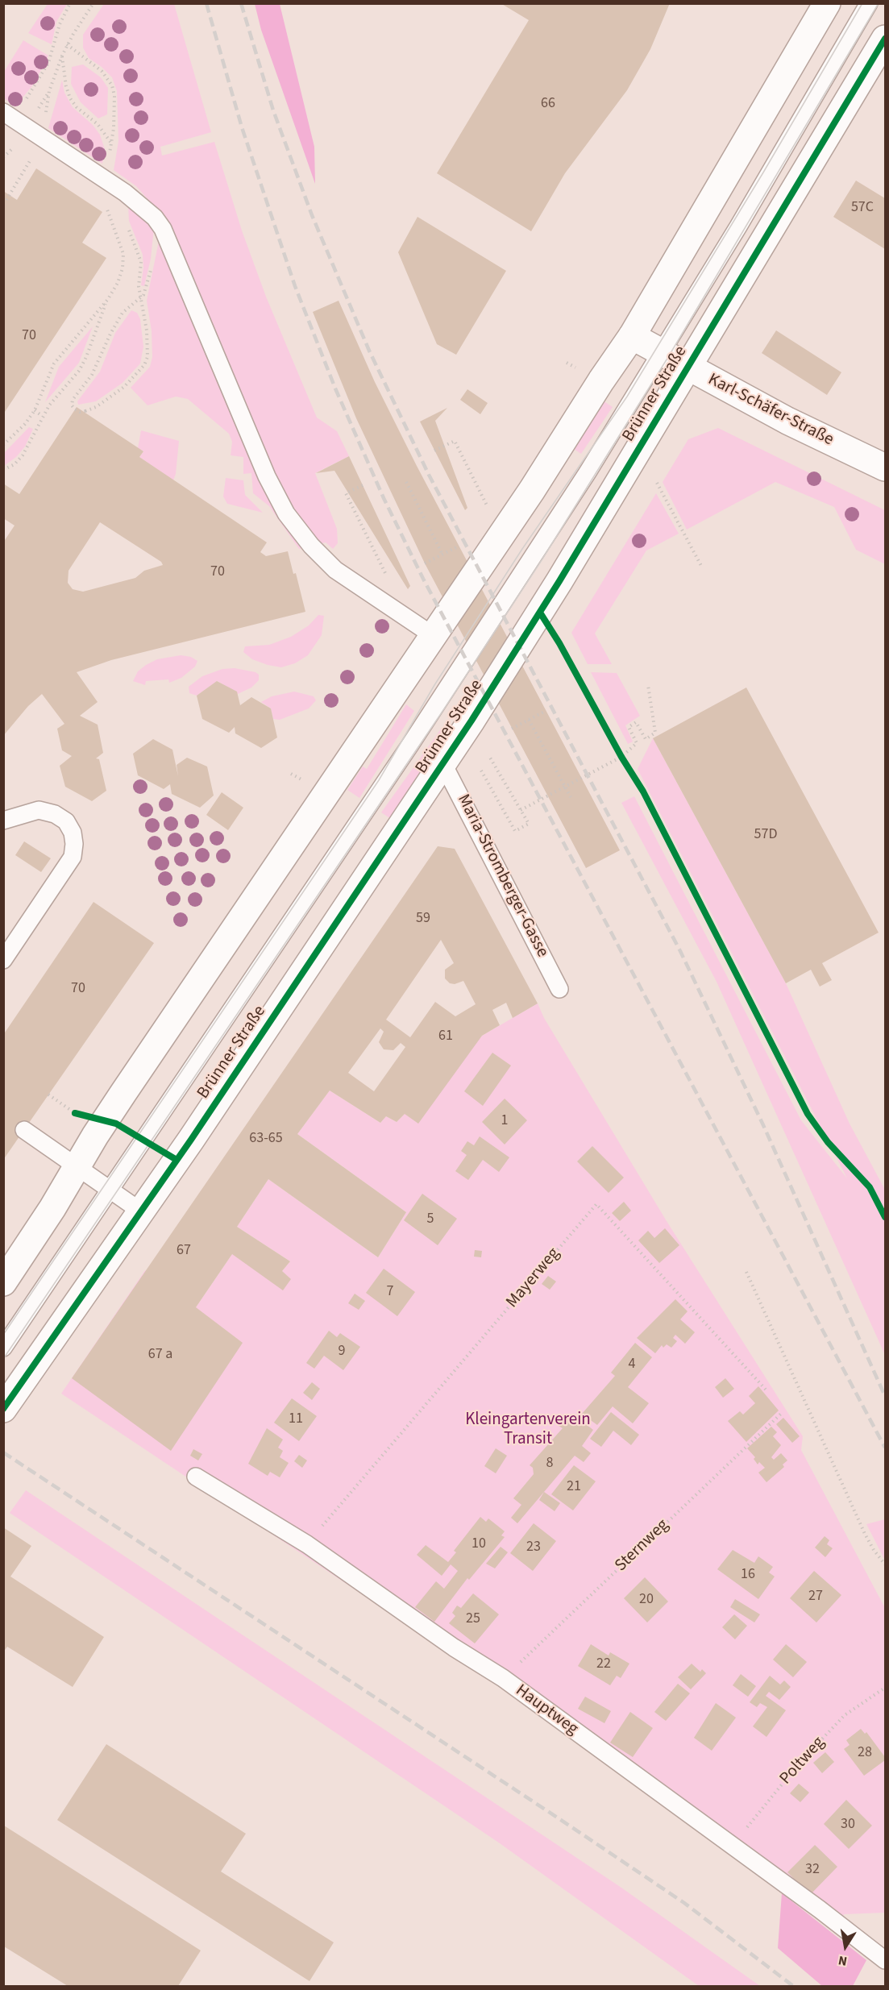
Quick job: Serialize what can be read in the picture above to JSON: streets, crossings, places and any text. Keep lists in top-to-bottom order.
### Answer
{
  "streets": {
    "main road": ["Brünner Straße", "Karl-Schäfer-Straße"],
    "lane": ["Maria-Stromberger-Gasse", "Hauptweg"],
    "path": ["Mayerweg", "Sternweg", "Poltweg"]
  },
  "crossings": [
    ["Brünner Straße", "Karl-Schäfer-Straße"],
    ["Brünner Straße", "Maria-Stromberger-Gasse"],
    ["Mayerweg", "Hauptweg"],
    ["Sternweg", "Hauptweg"],
    ["Hauptweg", "Poltweg"]
  ],
  "parks": ["Kleingartenverein Transit"],
  "house_numbers": [
    "66",
    "57C",
    "70",
    "70",
    "57D",
    "59",
    "70",
    "61",
    "1",
    "63-65",
    "5",
    "67",
    "7",
    "9",
    "67 a",
    "4",
    "11",
    "8",
    "21",
    "10",
    "23",
    "16",
    "27",
    "20",
    "25",
    "22",
    "28",
    "30",
    "32"
  ],
  "north": "bottom"
}
